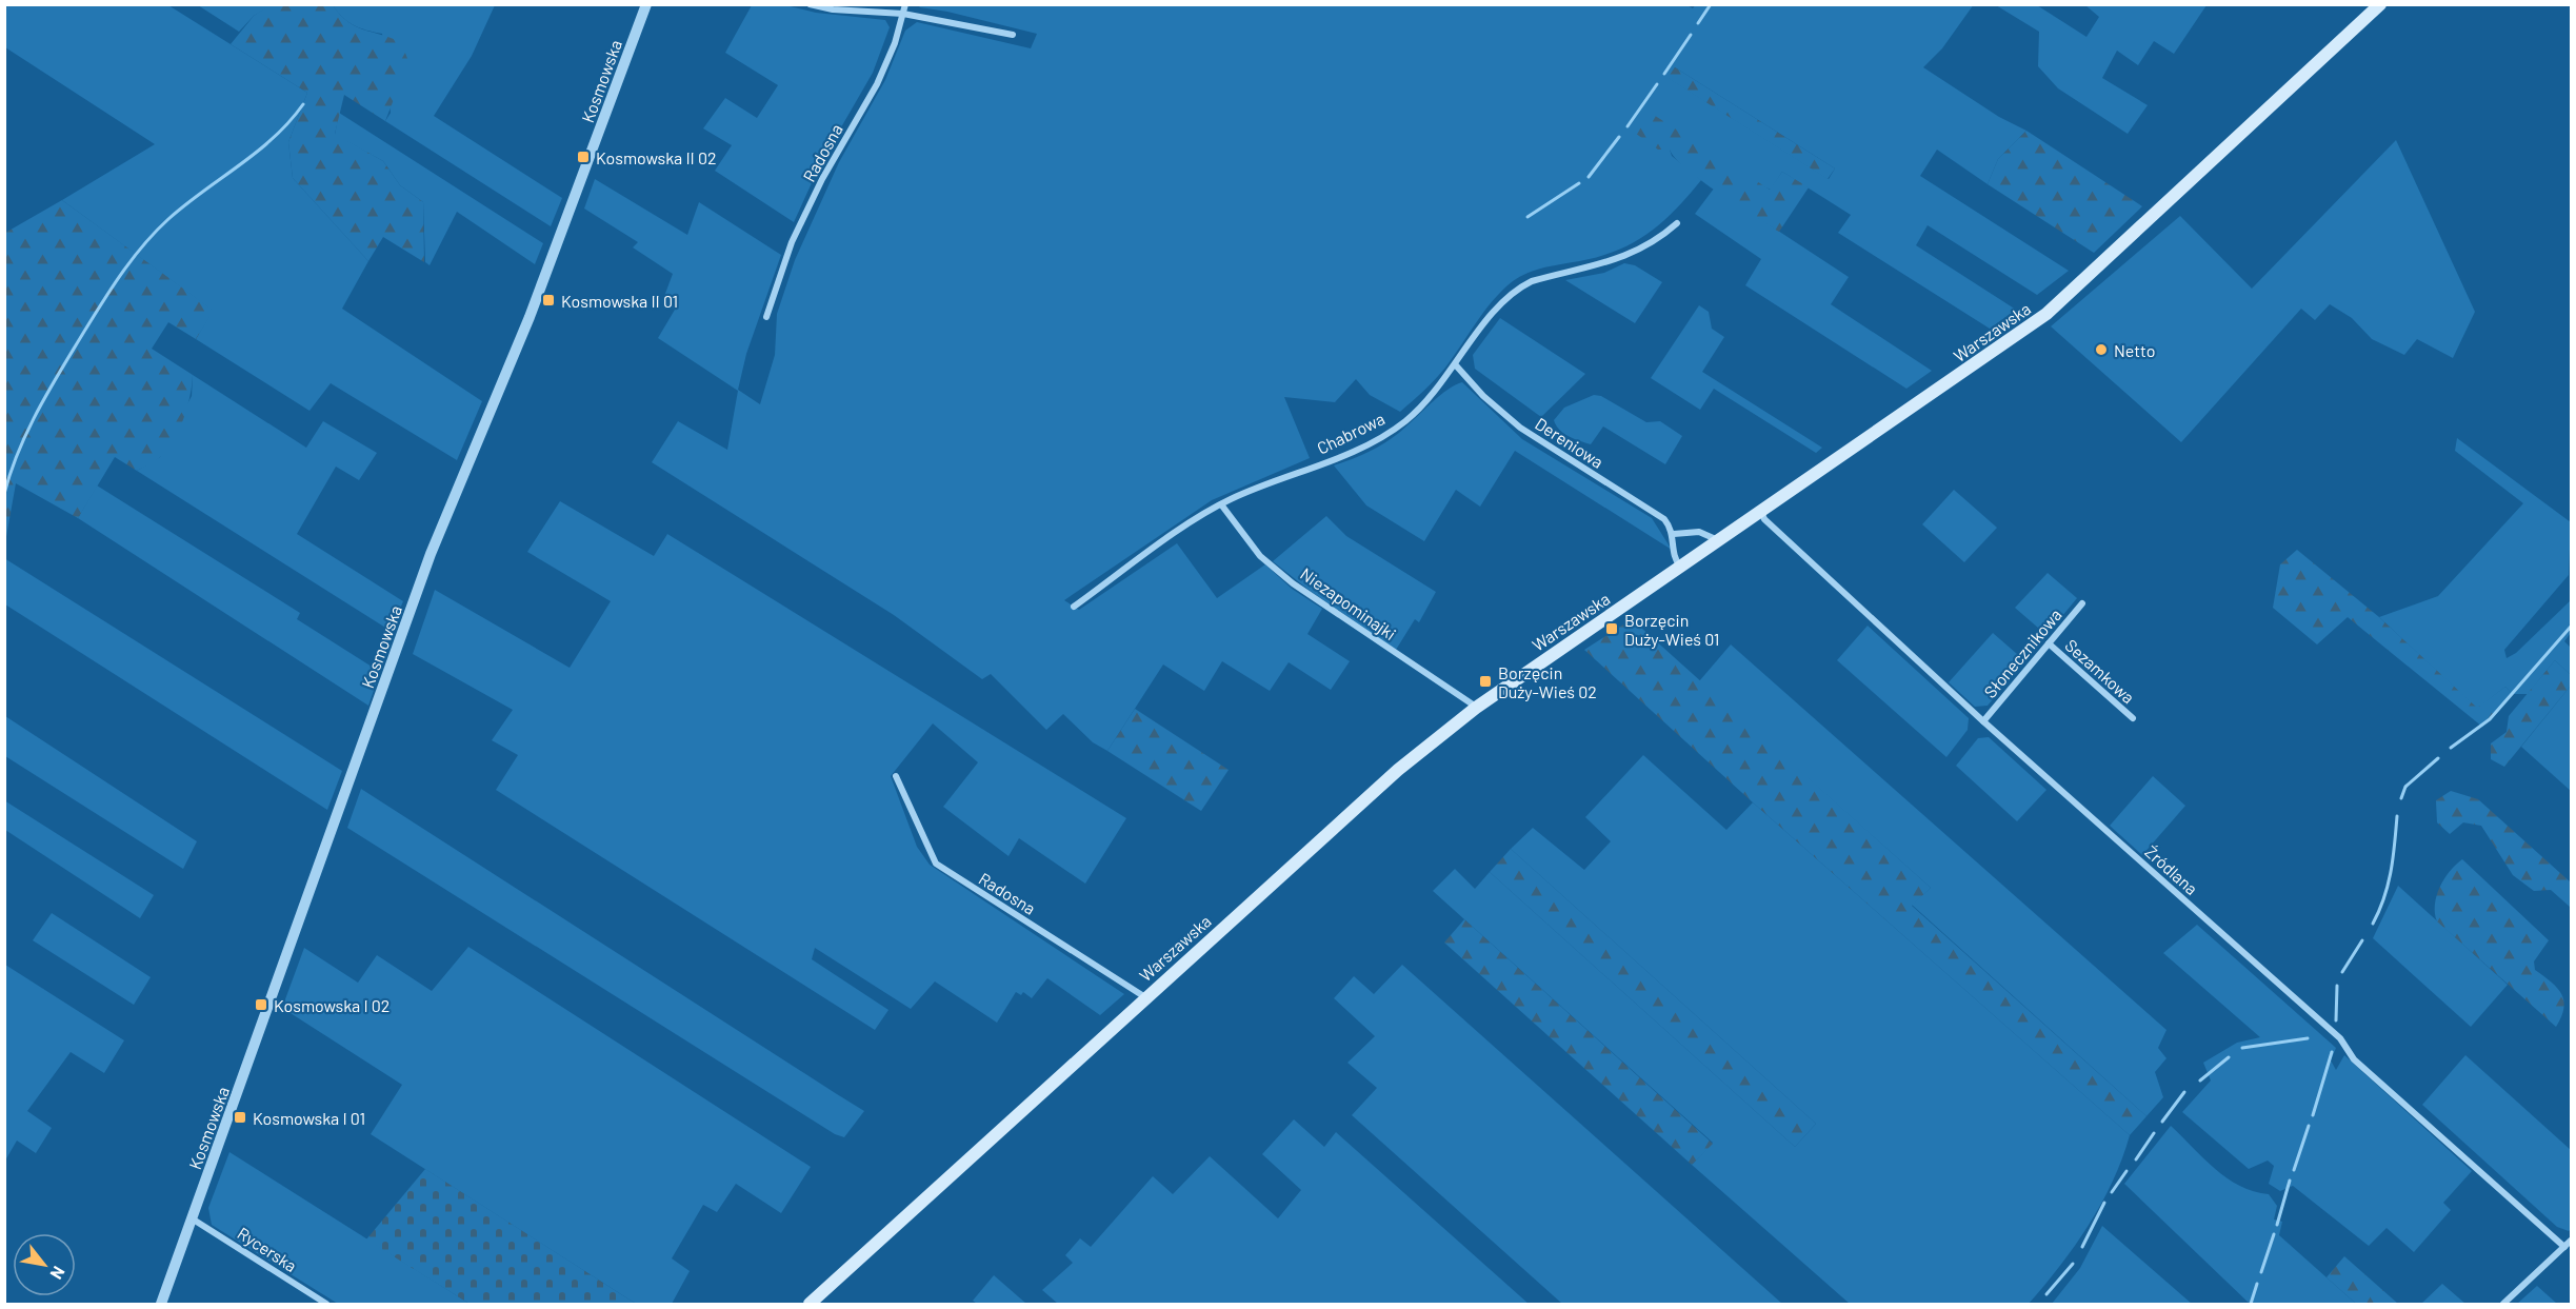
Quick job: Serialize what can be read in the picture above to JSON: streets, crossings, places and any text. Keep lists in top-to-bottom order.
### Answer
{
  "streets": {
    "main road": ["Warszawska"],
    "street": [
      "Kosmowska",
      "Radosna",
      "Chabrowa",
      "Dereniowa",
      "Niezapominajki",
      "Słonecznikowa",
      "Sezamkowa",
      "Źródlana",
      "Rycerska"
    ]
  },
  "crossings": [
    ["Kosmowska", "Rycerska"],
    ["Radosna", "Warszawska"],
    ["Warszawska", "Niezapominajki"],
    ["Warszawska", "Źródlana"],
    ["Chabrowa", "Dereniowa"],
    ["Chabrowa", "Niezapominajki"],
    ["Słonecznikowa", "Sezamkowa"],
    ["Słonecznikowa", "Źródlana"]
  ],
  "places": {
    "transit": [
      "Kosmowska II 02",
      "Kosmowska II 01",
      "Borzęcin Duży-Wieś 01",
      "Borzęcin Duży-Wieś 02",
      "Kosmowska I 02",
      "Kosmowska I 01"
    ],
    "other": ["Netto"]
  },
  "north": "bottom right"
}
